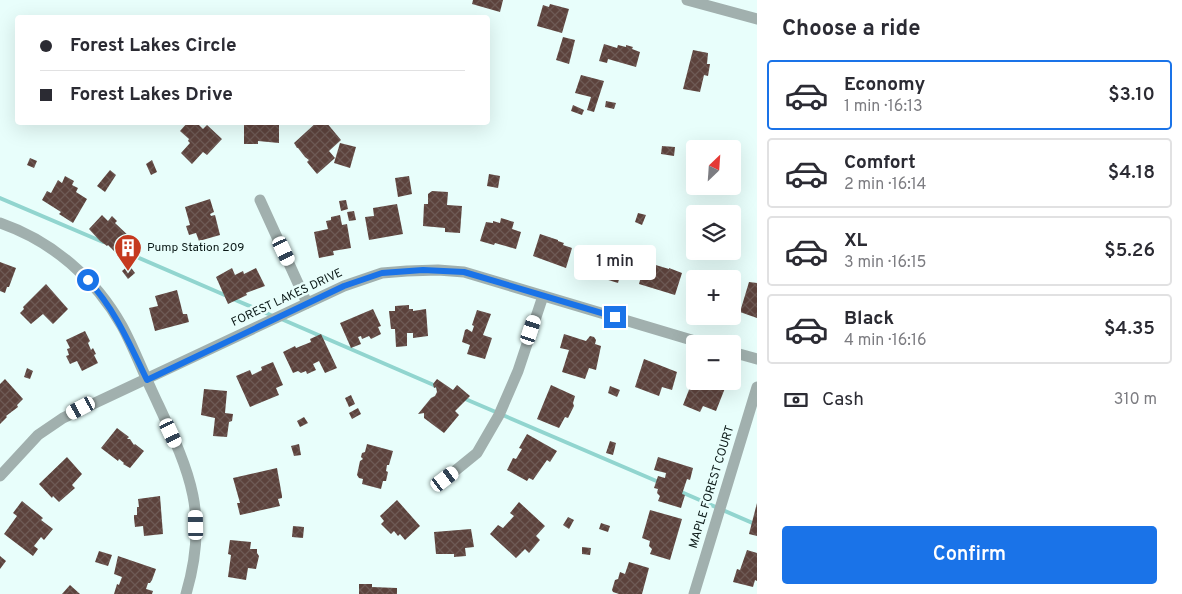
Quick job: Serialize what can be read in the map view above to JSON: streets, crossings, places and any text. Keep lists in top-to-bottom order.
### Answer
{
  "streets": {
    "street": ["FOREST LAKES DRIVE", "MAPLE FOREST COURT"]
  },
  "places": {
    "building": ["Pump Station 209"]
  },
  "north": "top right",
  "page": {
    "heading": "Choose a ride",
    "banner": ["Forest Lakes Circle", "Forest Lakes Drive"],
    "list": [
      {
        "name": "Economy",
        "note": "1 min · 16:13",
        "value": "$3.10"
      },
      {
        "name": "Comfort",
        "note": "2 min · 16:14",
        "value": "$4.18"
      },
      {
        "name": "XL",
        "note": "3 min · 16:15",
        "value": "$5.26"
      },
      {
        "name": "Black",
        "note": "4 min · 16:16",
        "value": "$4.35"
      }
    ],
    "map_buttons": ["+", "−"],
    "bubble": "1 min",
    "pay": ["Cash", "310 m"],
    "buttons": "Confirm"
  }
}
